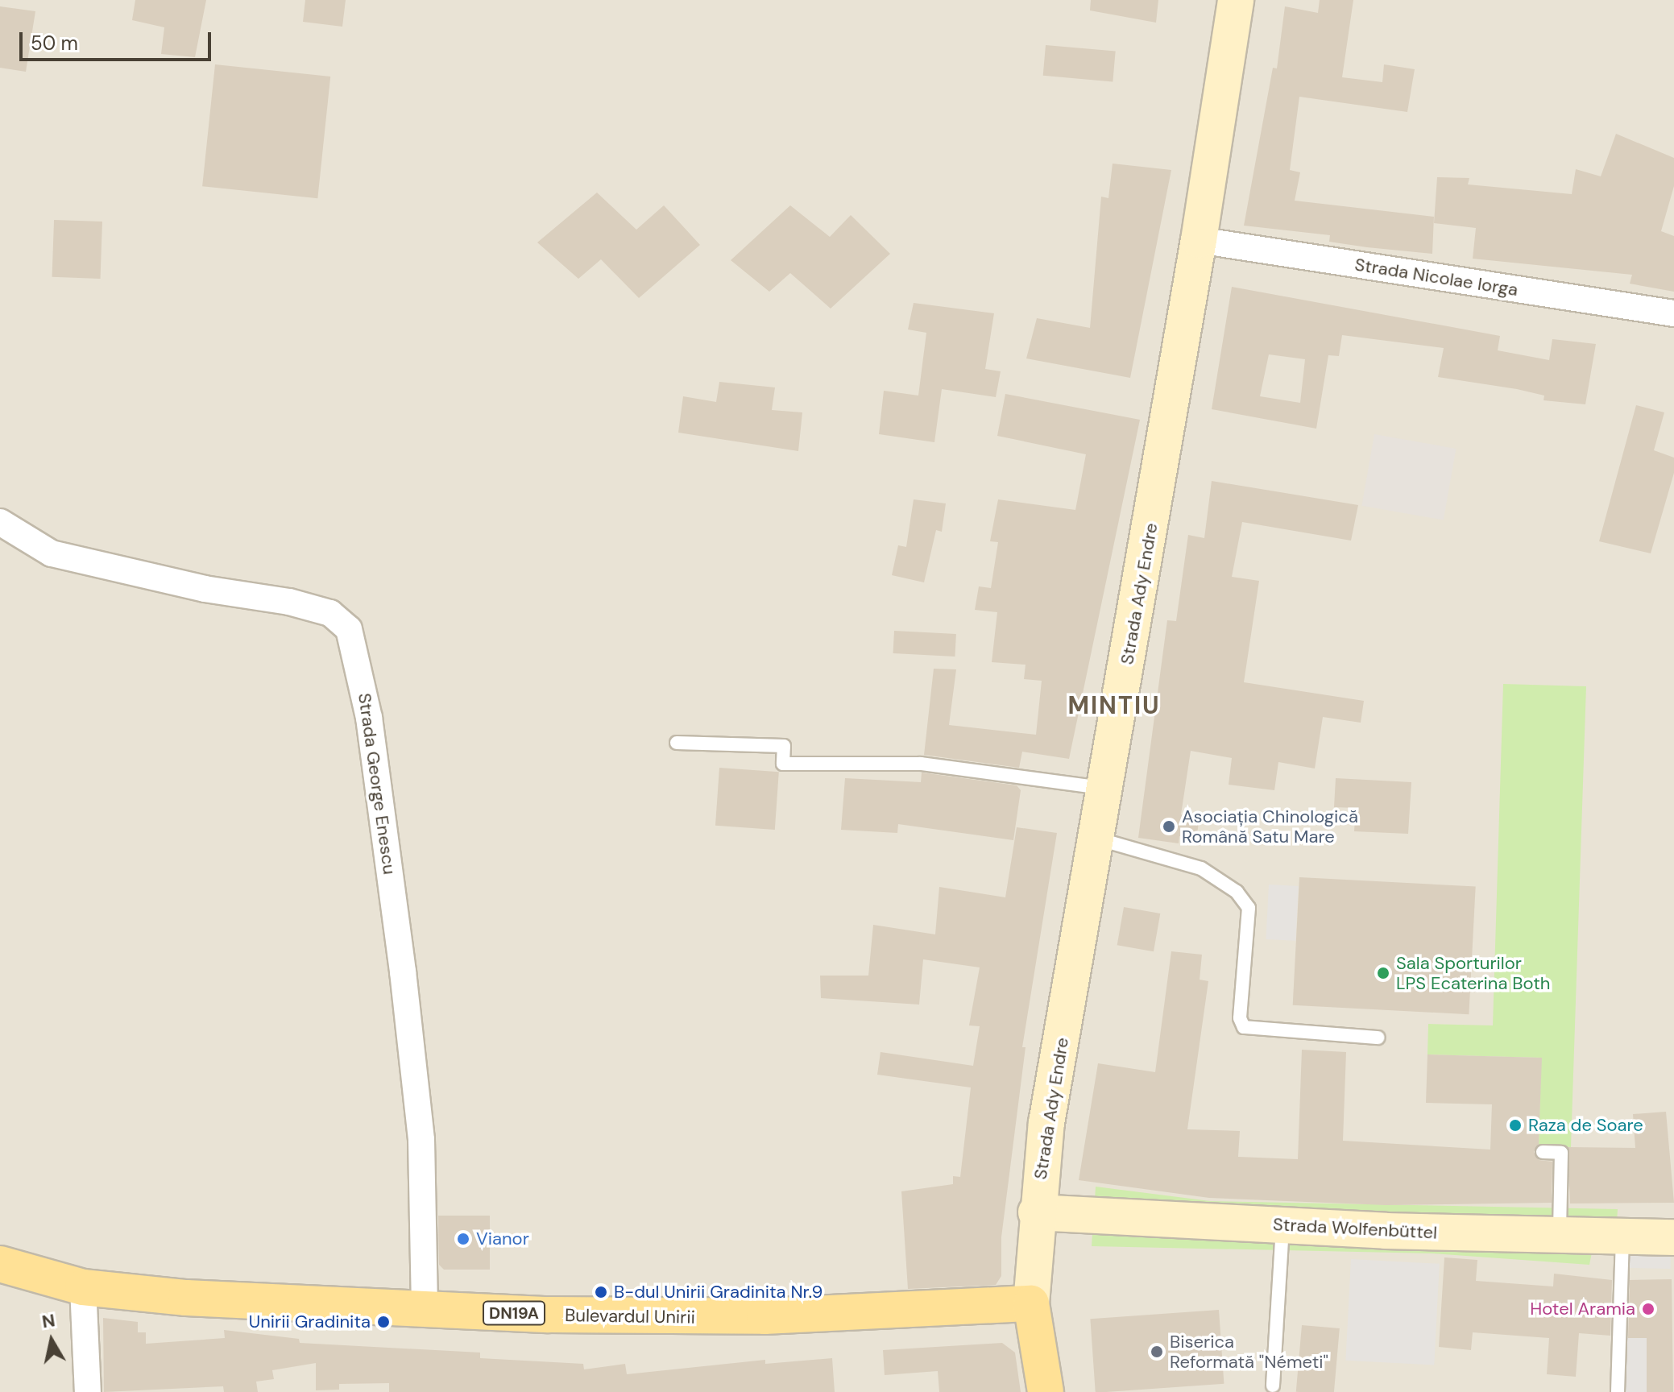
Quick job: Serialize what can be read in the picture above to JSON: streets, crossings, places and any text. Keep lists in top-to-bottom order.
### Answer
{
  "streets": {
    "main road": [
      "Strada Ady Endre",
      "Strada Wolfenbüttel",
      "DN19A",
      "Bulevardul Unirii"
    ],
    "street": ["Strada Nicolae Iorga", "Strada George Enescu"]
  },
  "crossings": [
    ["Strada Nicolae Iorga", "Strada Ady Endre"],
    ["Strada Ady Endre", "Strada Wolfenbüttel"],
    ["Strada Ady Endre", "Bulevardul Unirii"],
    ["Strada George Enescu", "Bulevardul Unirii"]
  ],
  "districts": ["MINTIU"],
  "places": [
    "Asociația Chinologică Română Satu Mare",
    "Sala Sporturilor LPS Ecaterina Both",
    "Raza de Soare",
    "Vianor",
    "B-dul Unirii Gradinita Nr.9",
    "Hotel Aramia",
    "Unirii Gradinita",
    "Biserica Reformată \"Németi\""
  ],
  "scale_bar": "50 m",
  "north": "top"
}
